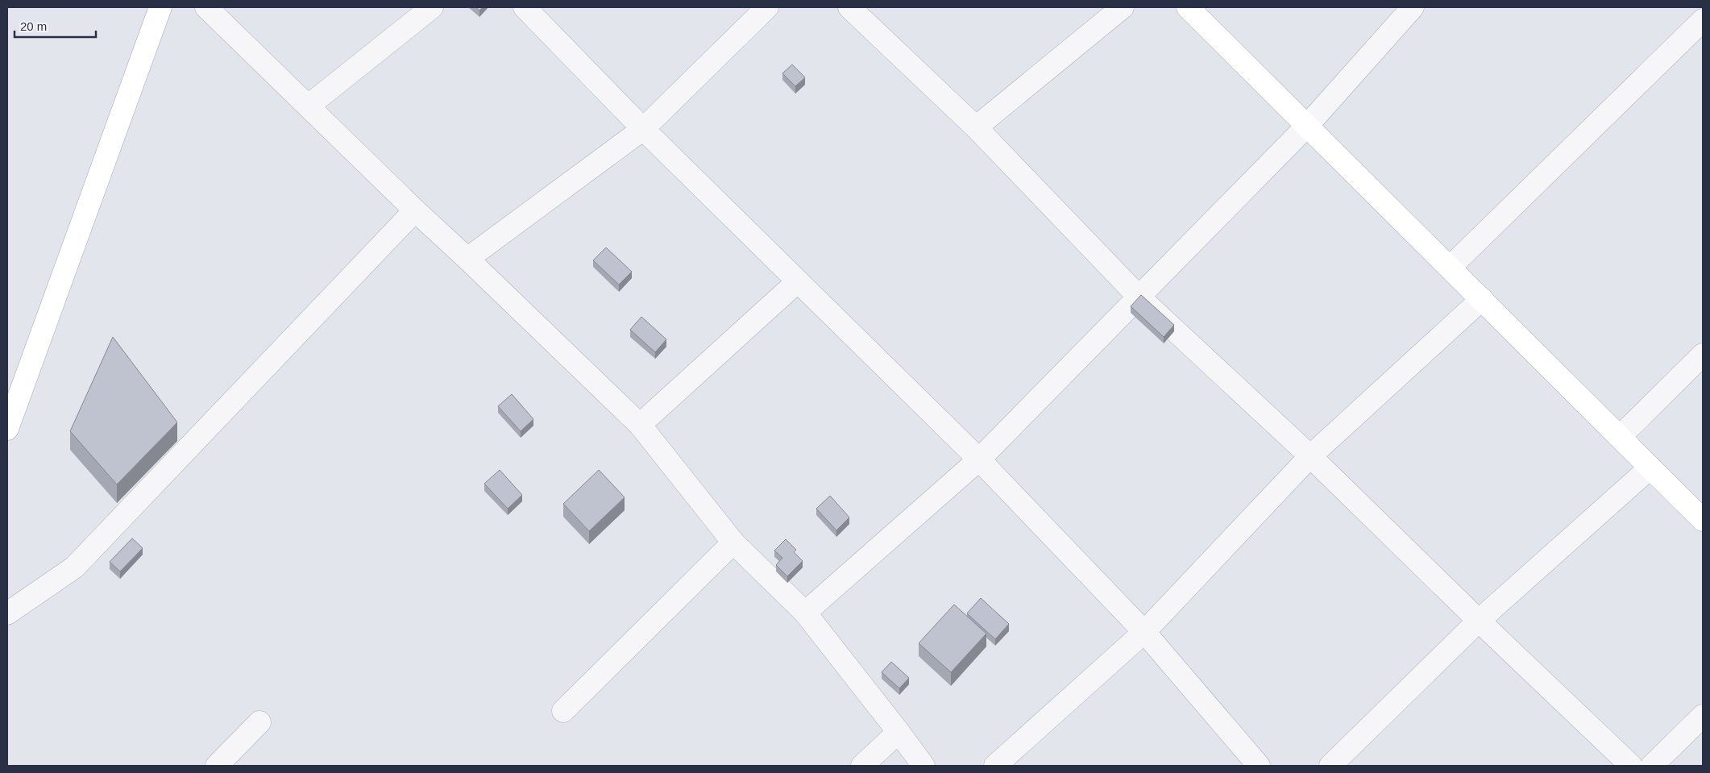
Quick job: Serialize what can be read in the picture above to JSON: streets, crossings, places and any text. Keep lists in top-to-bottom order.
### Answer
{
  "scale_bar": "20 m"
}
